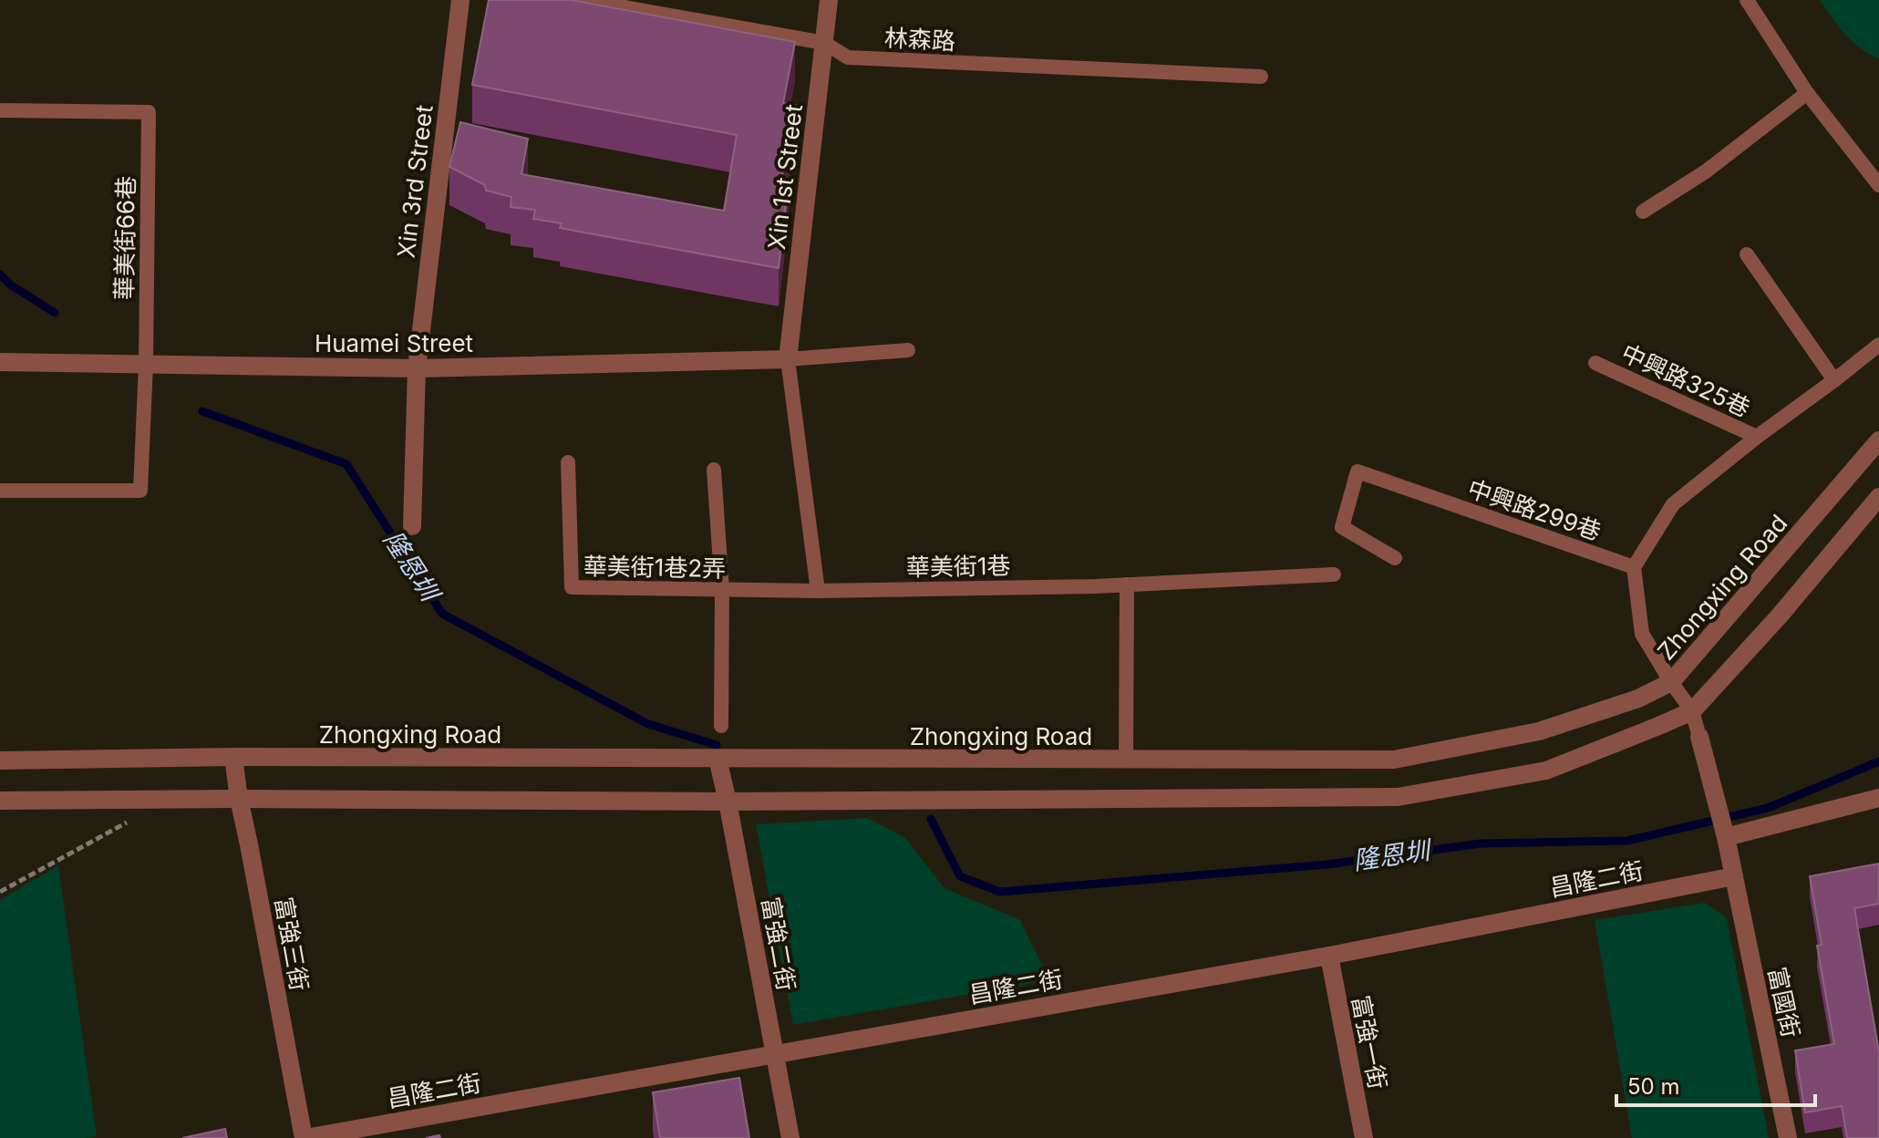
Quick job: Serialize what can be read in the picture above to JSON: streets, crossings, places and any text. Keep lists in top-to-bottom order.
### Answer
{
  "streets": {
    "street": [
      "Xin 1st Street",
      "Xin 3rd Street",
      "Huamei Street",
      "Zhongxing Road",
      "昌隆二街",
      "富強三街",
      "富強二街",
      "富國街",
      "富強一街"
    ],
    "lane": [
      "林森路",
      "華美街66巷",
      "中興路325巷",
      "中興路299巷",
      "華美街1巷",
      "華美街1巷2弄"
    ]
  },
  "crossings": [
    ["林森路", "Xin 1st Street"],
    ["Xin 1st Street", "Huamei Street"],
    ["Xin 3rd Street", "Huamei Street"],
    ["華美街66巷", "Huamei Street"],
    ["華美街1巷", "華美街1巷2弄"],
    ["Zhongxing Road", "富強三街"],
    ["Zhongxing Road", "富強二街"],
    ["昌隆二街", "富強三街"],
    ["昌隆二街", "富強二街"],
    ["昌隆二街", "富國街"],
    ["昌隆二街", "富強一街"]
  ],
  "water": ["隆恩圳"],
  "scale_bar": "50 m"
}
